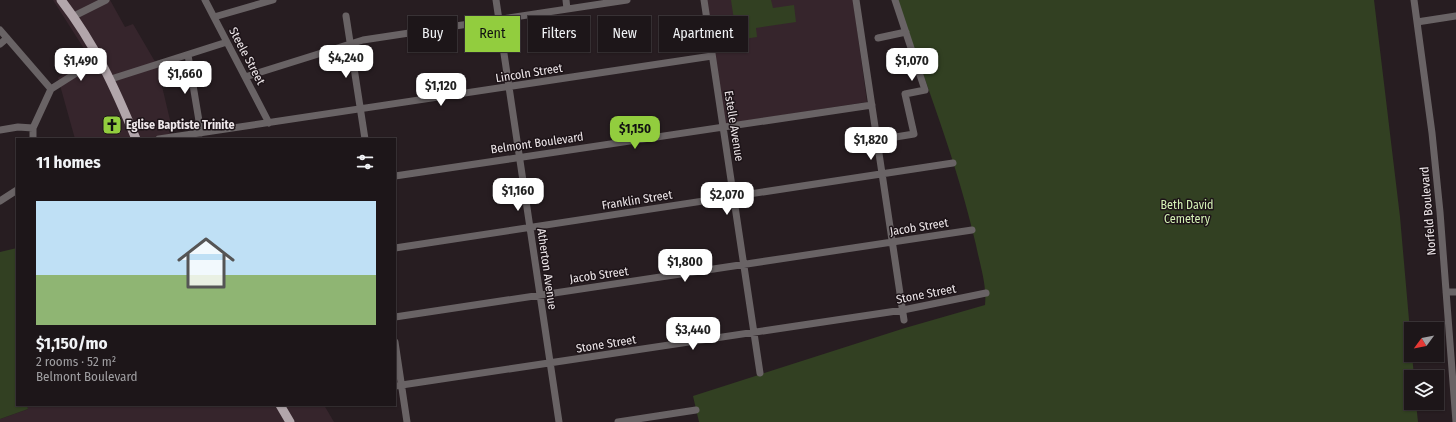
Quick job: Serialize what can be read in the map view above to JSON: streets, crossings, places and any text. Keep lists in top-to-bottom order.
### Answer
{
  "streets": {
    "street": [
      "Steele Street",
      "Lincoln Street",
      "Estelle Avenue",
      "Belmont Boulevard",
      "Franklin Street",
      "Norfeld Boulevard",
      "Jacob Street",
      "Atherton Avenue",
      "Stone Street"
    ]
  },
  "crossings": [
    ["Steele Street", "Lincoln Street"],
    ["Lincoln Street", "Estelle Avenue"],
    ["Lincoln Street", "Atherton Avenue"],
    ["Estelle Avenue", "Belmont Boulevard"],
    ["Estelle Avenue", "Franklin Street"],
    ["Estelle Avenue", "Jacob Street"],
    ["Estelle Avenue", "Stone Street"],
    ["Belmont Boulevard", "Atherton Avenue"],
    ["Franklin Street", "Atherton Avenue"],
    ["Jacob Street", "Atherton Avenue"],
    ["Atherton Avenue", "Stone Street"]
  ],
  "parks": ["Beth David Cemetery"],
  "places": {
    "church": ["Eglise Baptiste Trinite"]
  },
  "north": "bottom left",
  "page": {
    "chip": [
      "Buy",
      "Rent",
      "Filters",
      "New",
      "Apartment"
    ],
    "price": [
      "$4,240",
      "$1,490",
      "$1,070",
      "$1,660",
      "$1,120",
      "$1,150",
      "$1,820",
      "$1,160",
      "$2,070",
      "$1,800",
      "$3,440"
    ],
    "heading": "11 homes",
    "list": [
      {
        "name": "$1,150/mo",
        "note": "2 rooms · 52 m² · Belmont Boulevard"
      }
    ]
  }
}
